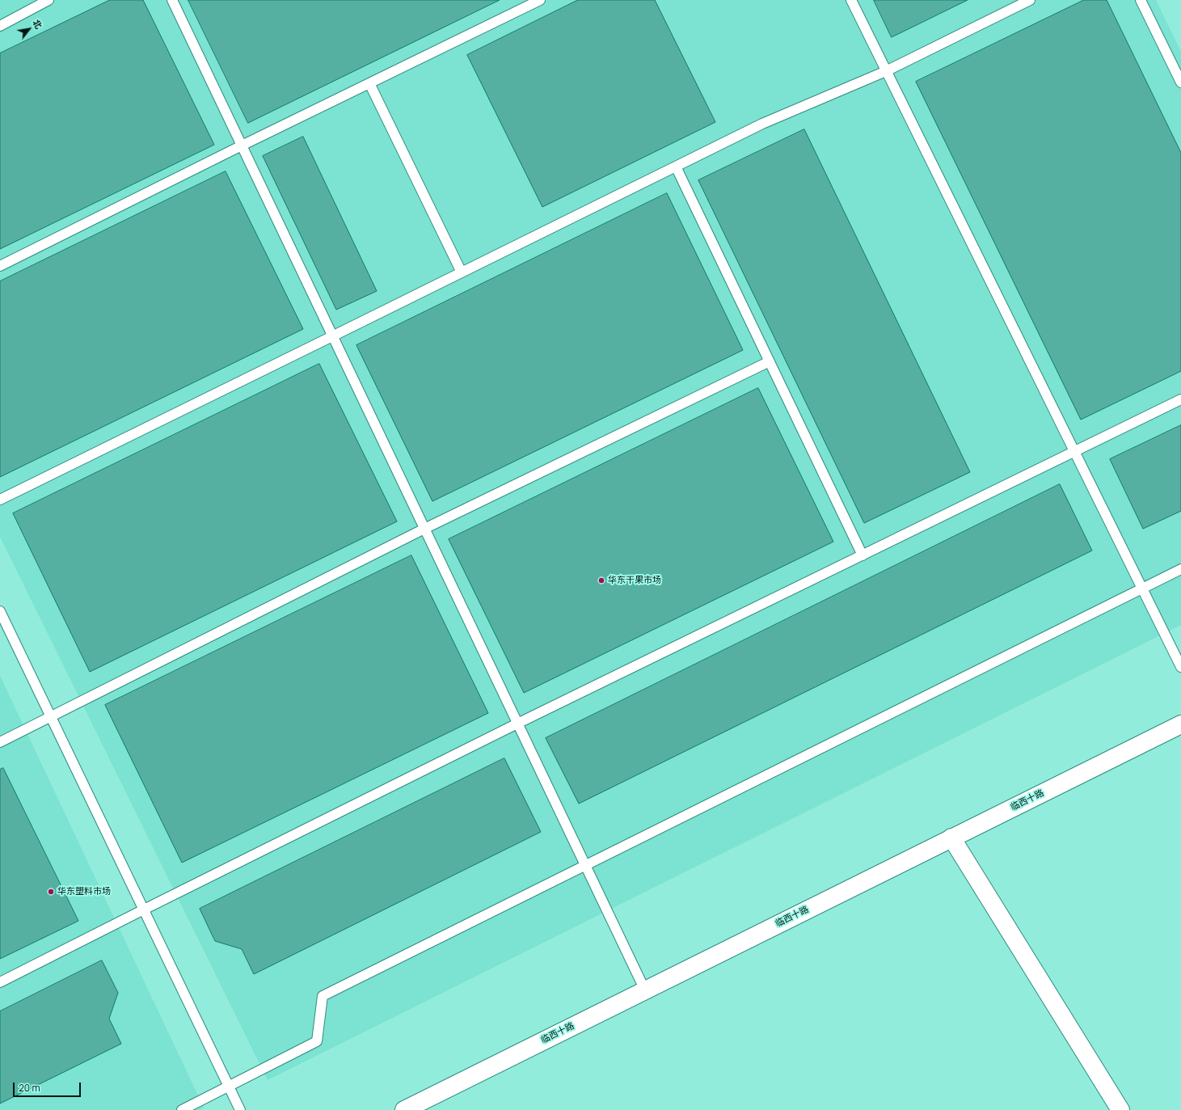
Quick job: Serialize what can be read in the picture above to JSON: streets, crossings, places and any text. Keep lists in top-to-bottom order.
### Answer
{
  "streets": {
    "main road": ["临西十路"]
  },
  "places": ["华东干果市场", "华东塑料市场"],
  "scale_bar": "20 m",
  "north": "top right"
}
